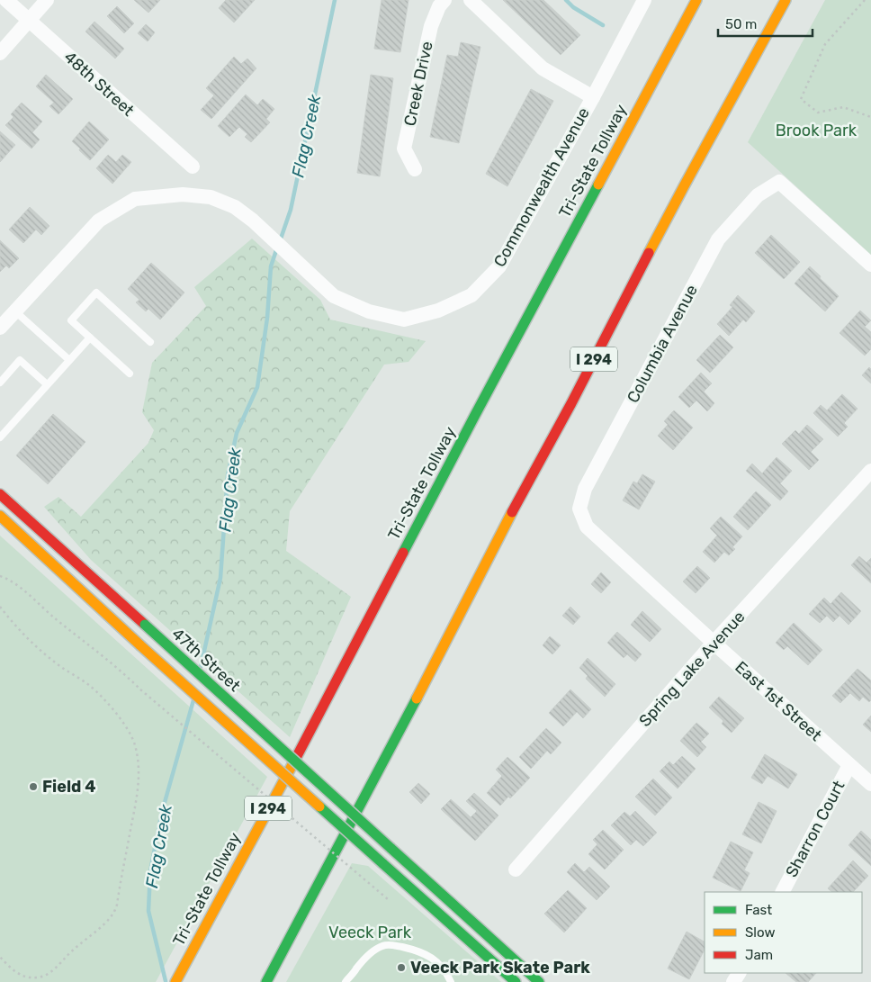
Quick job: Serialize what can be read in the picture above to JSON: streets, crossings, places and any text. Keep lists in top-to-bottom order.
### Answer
{
  "streets": {
    "main road": ["Tri-State Tollway", "I 294", "47th Street"],
    "street": [
      "48th Street",
      "Creek Drive",
      "Commonwealth Avenue",
      "Columbia Avenue",
      "Spring Lake Avenue",
      "East 1st Street",
      "Sharron Court"
    ]
  },
  "crossings": [
    ["Columbia Avenue", "East 1st Street"],
    ["Spring Lake Avenue", "East 1st Street"],
    ["East 1st Street", "Sharron Court"]
  ],
  "water": ["Flag Creek"],
  "parks": ["Brook Park", "Veeck Park"],
  "places": ["Field 4", "Veeck Park Skate Park"],
  "legend": ["Fast", "Slow", "Jam"],
  "scale_bar": "50 m"
}
